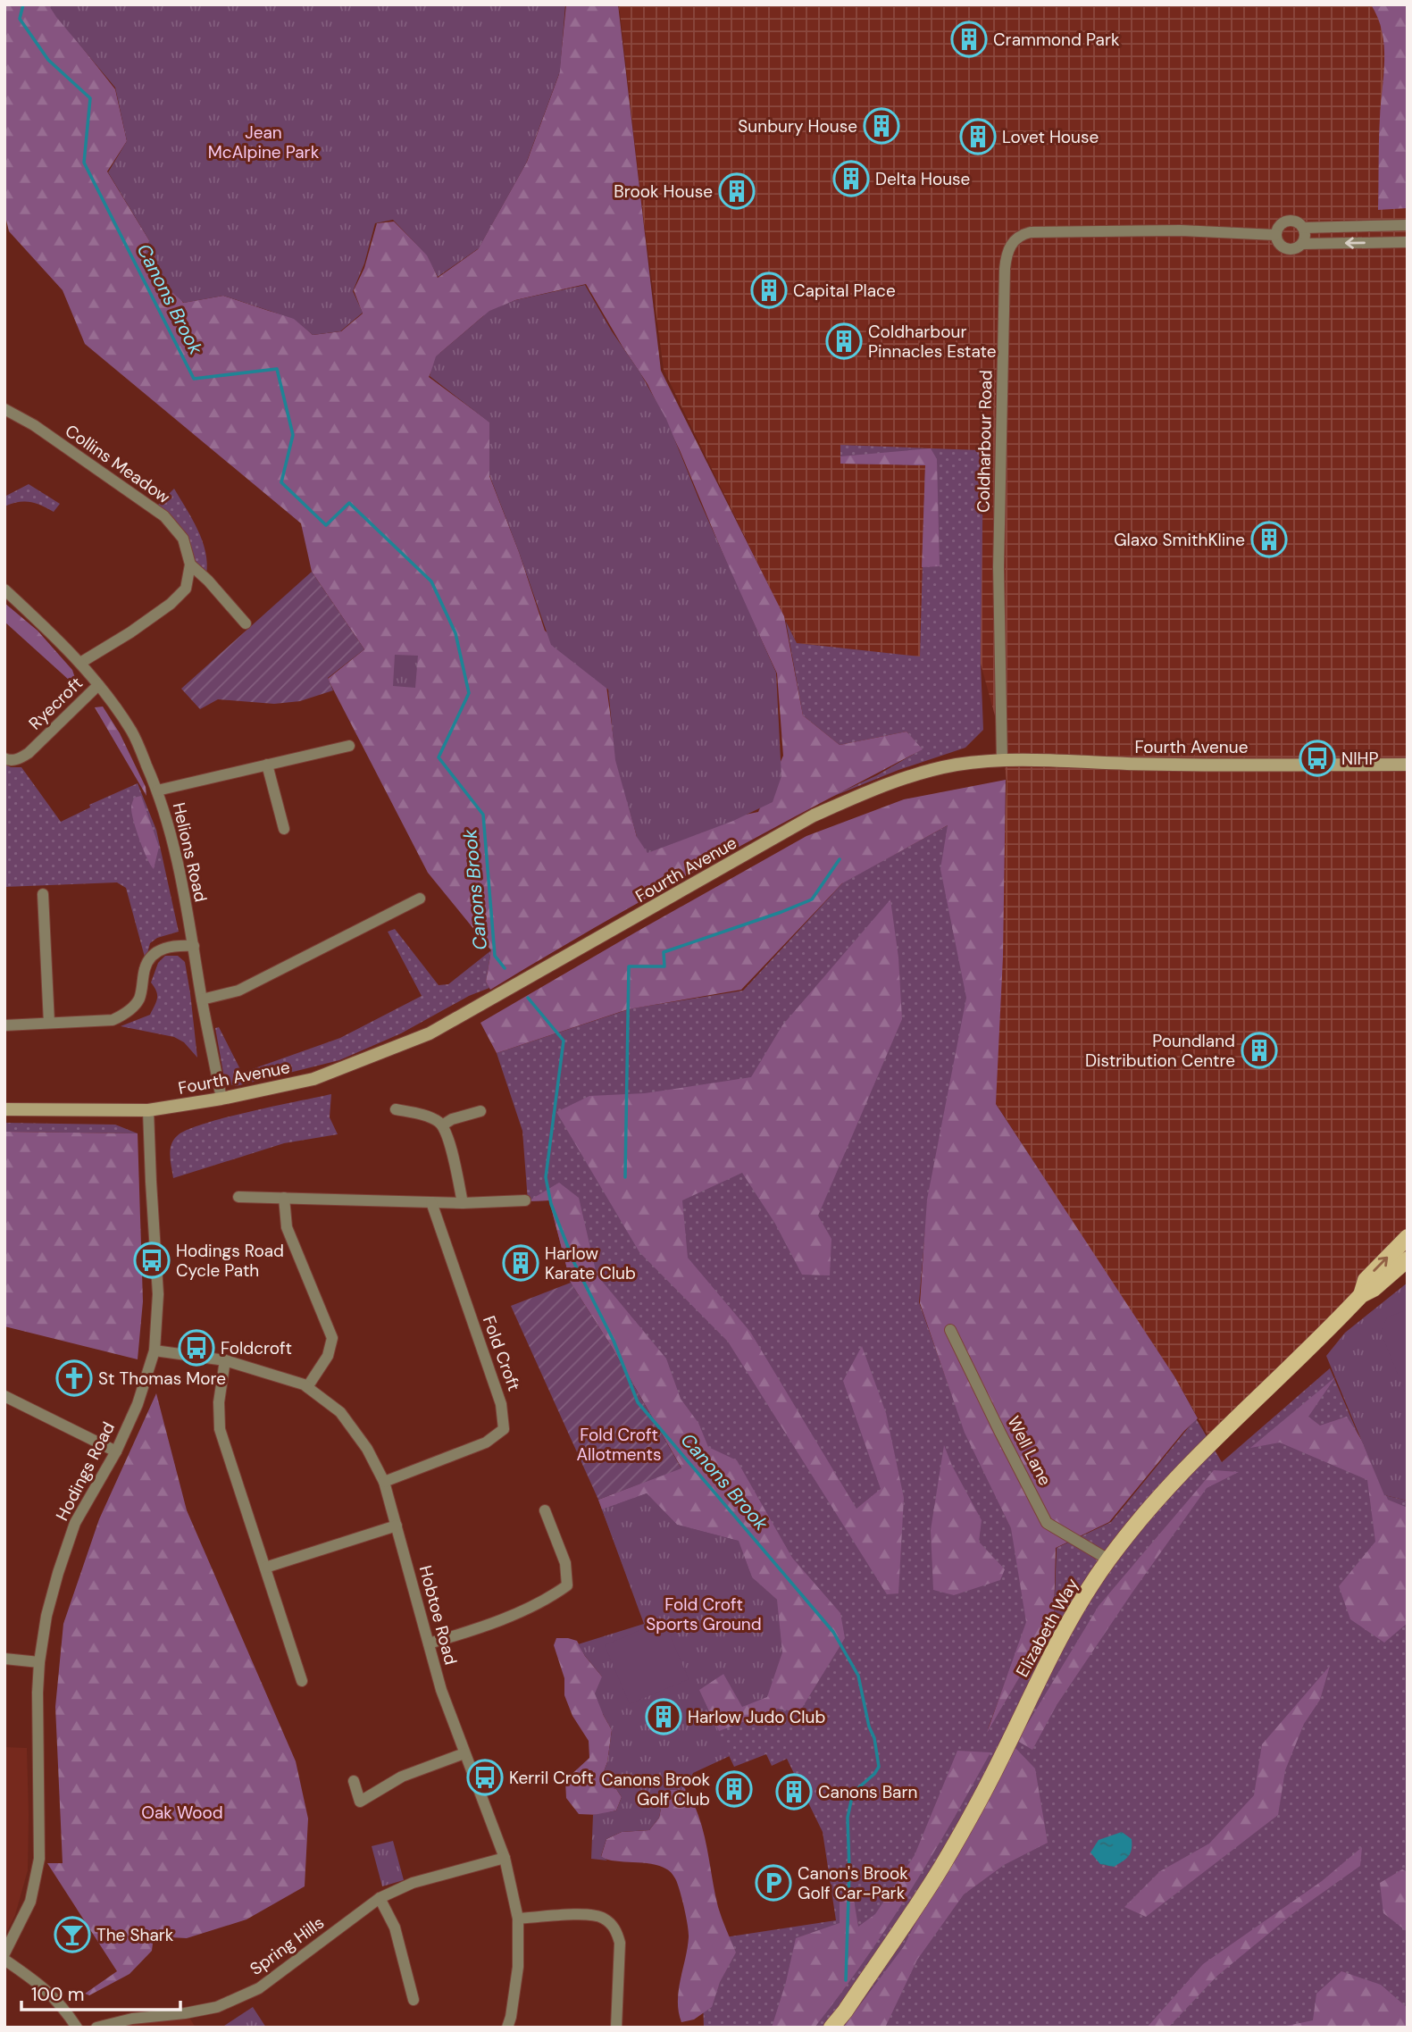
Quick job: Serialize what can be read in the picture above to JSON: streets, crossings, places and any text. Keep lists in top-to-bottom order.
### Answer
{
  "streets": {
    "main road": ["Elizabeth Way"],
    "street": [
      "Coldharbour Road",
      "Collins Meadow",
      "Ryecroft",
      "Fourth Avenue",
      "Helions Road",
      "Fold Croft",
      "Well Lane",
      "Hodings Road",
      "Hobtoe Road",
      "Spring Hills"
    ]
  },
  "crossings": [
    ["Coldharbour Road", "Fourth Avenue"],
    ["Ryecroft", "Helions Road"],
    ["Fourth Avenue", "Helions Road"],
    ["Fourth Avenue", "Hodings Road"],
    ["Fold Croft", "Hobtoe Road"],
    ["Well Lane", "Elizabeth Way"],
    ["Hodings Road", "Hobtoe Road"],
    ["Hobtoe Road", "Spring Hills"]
  ],
  "water": ["Canons Brook"],
  "parks": [
    "Jean McAlpine Park",
    "Fold Croft Allotments",
    "Fold Croft Sports Ground",
    "Oak Wood"
  ],
  "places": {
    "building": [
      "Crammond Park",
      "Sunbury House",
      "Lovet House",
      "Delta House",
      "Brook House",
      "Capital Place",
      "Coldharbour Pinnacles Estate",
      "Glaxo SmithKline",
      "Poundland Distribution Centre",
      "Harlow Karate Club",
      "Harlow Judo Club",
      "Canons Brook Golf Club",
      "Canons Barn"
    ],
    "bus stop": [
      "NIHP",
      "Hodings Road Cycle Path",
      "Foldcroft",
      "Kerril Croft"
    ],
    "church": ["St Thomas More"],
    "parking": ["Canon's Brook Golf Car-Park"],
    "bar": ["The Shark"]
  },
  "scale_bar": "100 m"
}
